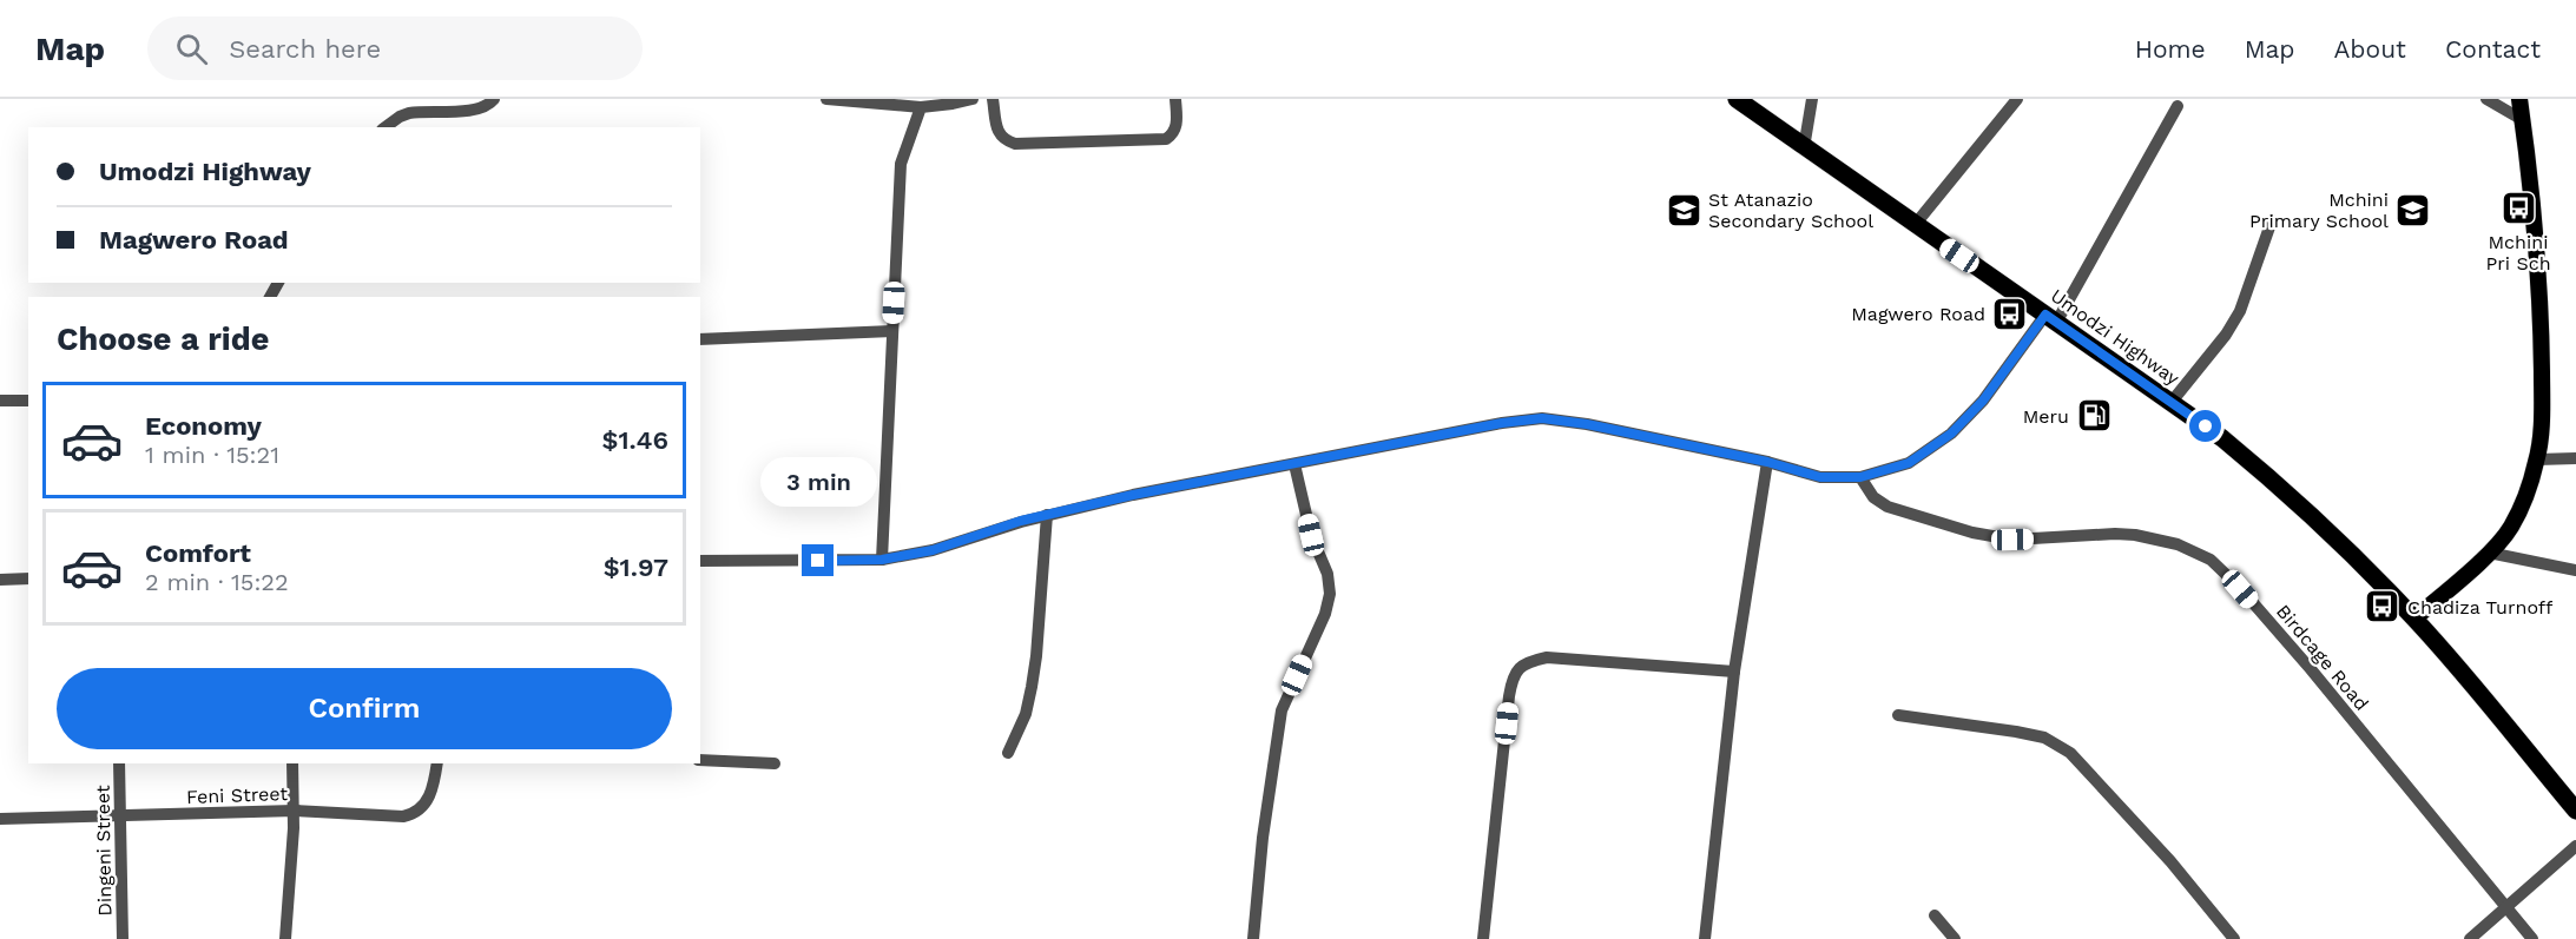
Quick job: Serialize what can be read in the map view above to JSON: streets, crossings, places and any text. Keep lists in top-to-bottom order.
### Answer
{
  "streets": {
    "highway": ["Umodzi Highway"],
    "street": ["Birdcage Road", "Feni Street", "Dingeni Street"]
  },
  "crossings": [
    ["Feni Street", "Dingeni Street"]
  ],
  "places": {
    "bus stop": ["Mchini Pri Sch", "Magwero Road", "Chadiza Turnoff"],
    "school or university": ["St Atanazio Secondary School", "Mchini Primary School"],
    "fuel station": ["Meru"]
  },
  "page": {
    "header": "Map",
    "search": "Search here",
    "nav": [
      "Home",
      "Map",
      "About",
      "Contact"
    ],
    "banner": ["Umodzi Highway", "Magwero Road"],
    "heading": "Choose a ride",
    "list": [
      {
        "name": "Economy",
        "note": "1 min · 15:21",
        "value": "$1.46"
      },
      {
        "name": "Comfort",
        "note": "2 min · 15:22",
        "value": "$1.97"
      }
    ],
    "bubble": "3 min",
    "buttons": "Confirm"
  }
}
